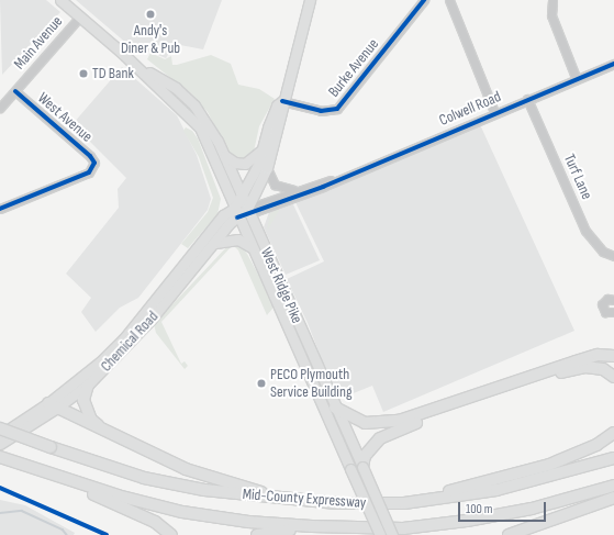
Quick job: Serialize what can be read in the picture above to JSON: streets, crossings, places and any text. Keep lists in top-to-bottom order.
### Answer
{
  "streets": {
    "highway": ["Mid-County Expressway"],
    "main road": ["West Ridge Pike", "Chemical Road"],
    "street": [
      "Main Avenue",
      "Burke Avenue",
      "Colwell Road",
      "West Avenue",
      "Turf Lane"
    ]
  },
  "crossings": [
    ["Main Avenue", "West Avenue"],
    ["Main Avenue", "West Ridge Pike"],
    ["Colwell Road", "Turf Lane"],
    ["Colwell Road", "West Ridge Pike"],
    ["West Ridge Pike", "Chemical Road"]
  ],
  "places": ["Andy's Diner & Pub", "TD Bank", "PECO Plymouth Service Building"],
  "scale_bar": "100 m"
}
